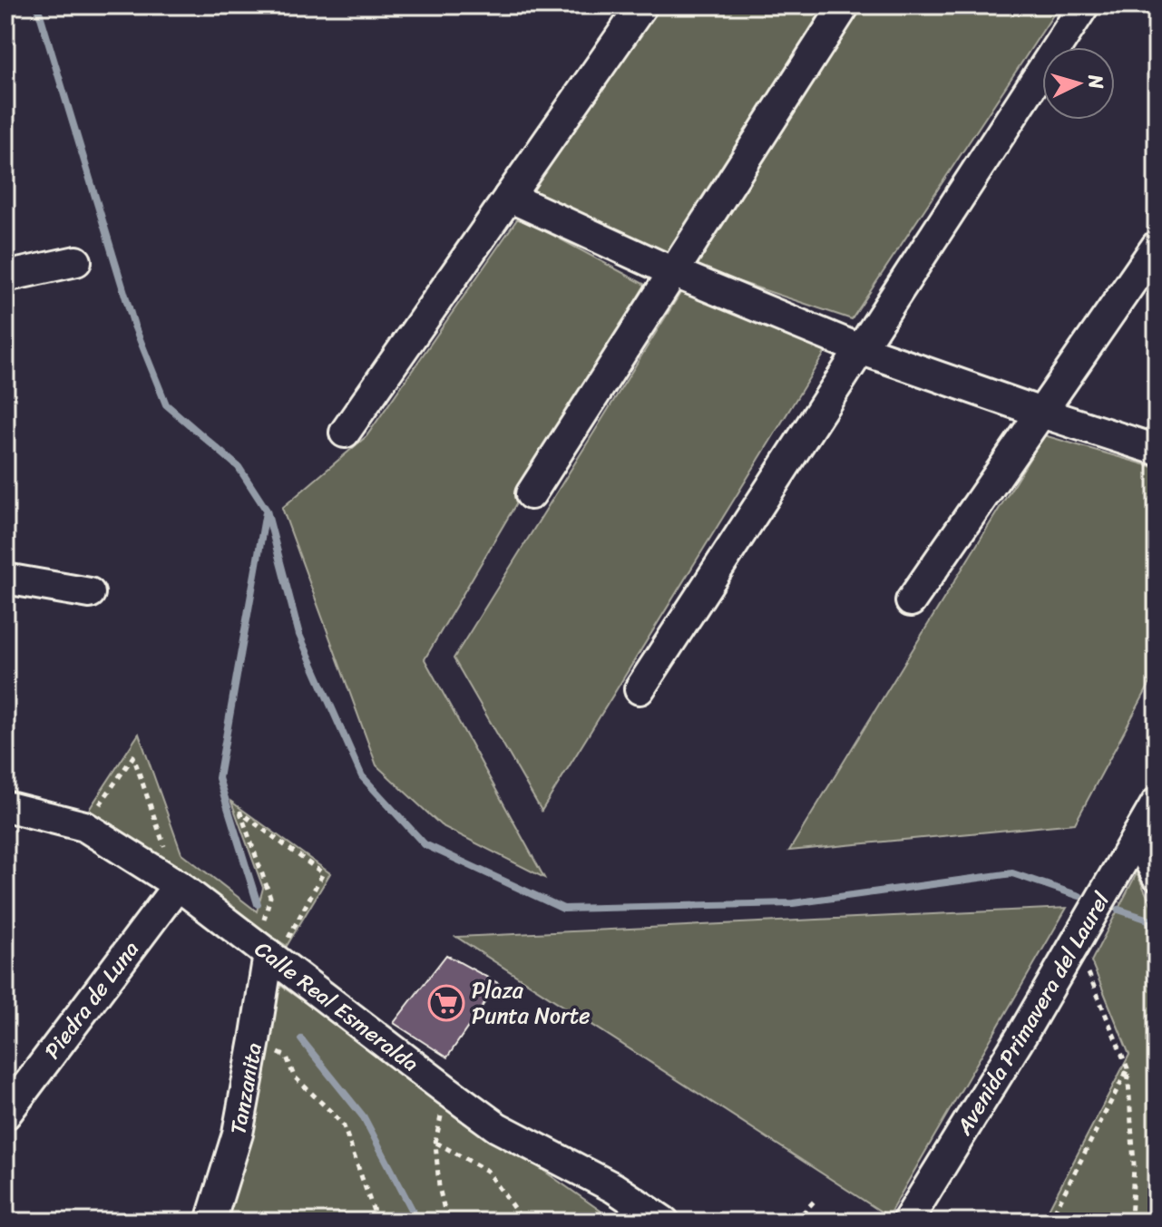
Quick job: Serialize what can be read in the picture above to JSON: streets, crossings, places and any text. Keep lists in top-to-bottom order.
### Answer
{
  "streets": {
    "street": [
      "Piedra de Luna",
      "Calle Real Esmeralda",
      "Avenida Primavera del Laurel",
      "Tanzanita"
    ]
  },
  "crossings": [
    ["Piedra de Luna", "Calle Real Esmeralda"],
    ["Calle Real Esmeralda", "Tanzanita"]
  ],
  "places": {
    "supermarket": ["Plaza Punta Norte"]
  },
  "north": "right"
}
